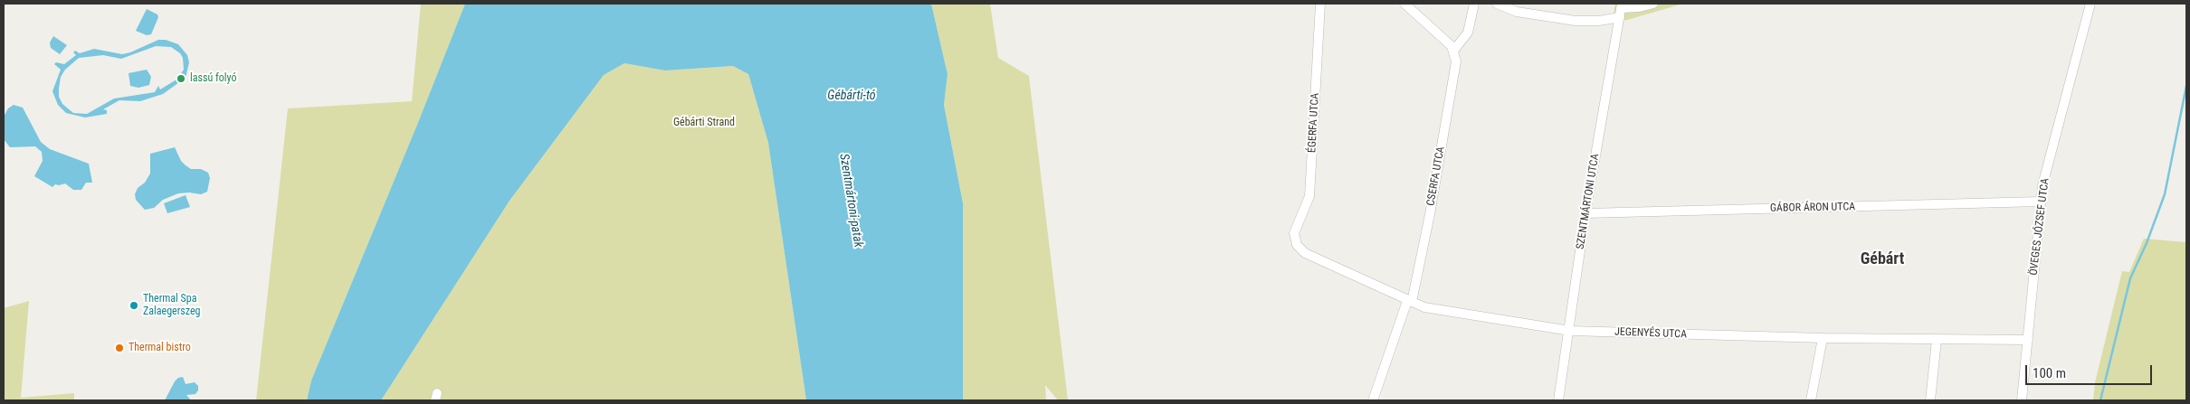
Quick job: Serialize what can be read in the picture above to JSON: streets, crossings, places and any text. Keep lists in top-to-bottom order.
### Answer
{
  "streets": {
    "street": [
      "ÉGERFA UTCA",
      "CSERFA UTCA",
      "SZENTMÁRTONI UTCA",
      "GÁBOR ÁRON UTCA",
      "ÖVEGES JÓZSEF UTCA",
      "JEGENYÉS UTCA"
    ]
  },
  "crossings": [
    ["ÉGERFA UTCA", "JEGENYÉS UTCA"],
    ["CSERFA UTCA", "JEGENYÉS UTCA"],
    ["SZENTMÁRTONI UTCA", "GÁBOR ÁRON UTCA"],
    ["SZENTMÁRTONI UTCA", "JEGENYÉS UTCA"],
    ["GÁBOR ÁRON UTCA", "ÖVEGES JÓZSEF UTCA"],
    ["ÖVEGES JÓZSEF UTCA", "JEGENYÉS UTCA"]
  ],
  "districts": ["Gébárt"],
  "water": ["Gébárti-tó", "Szentmártoni-patak"],
  "parks": ["Gébárti Strand"],
  "places": ["lassú folyó", "Thermal Spa Zalaegerszeg", "Thermal bistro"],
  "scale_bar": "100 m"
}
